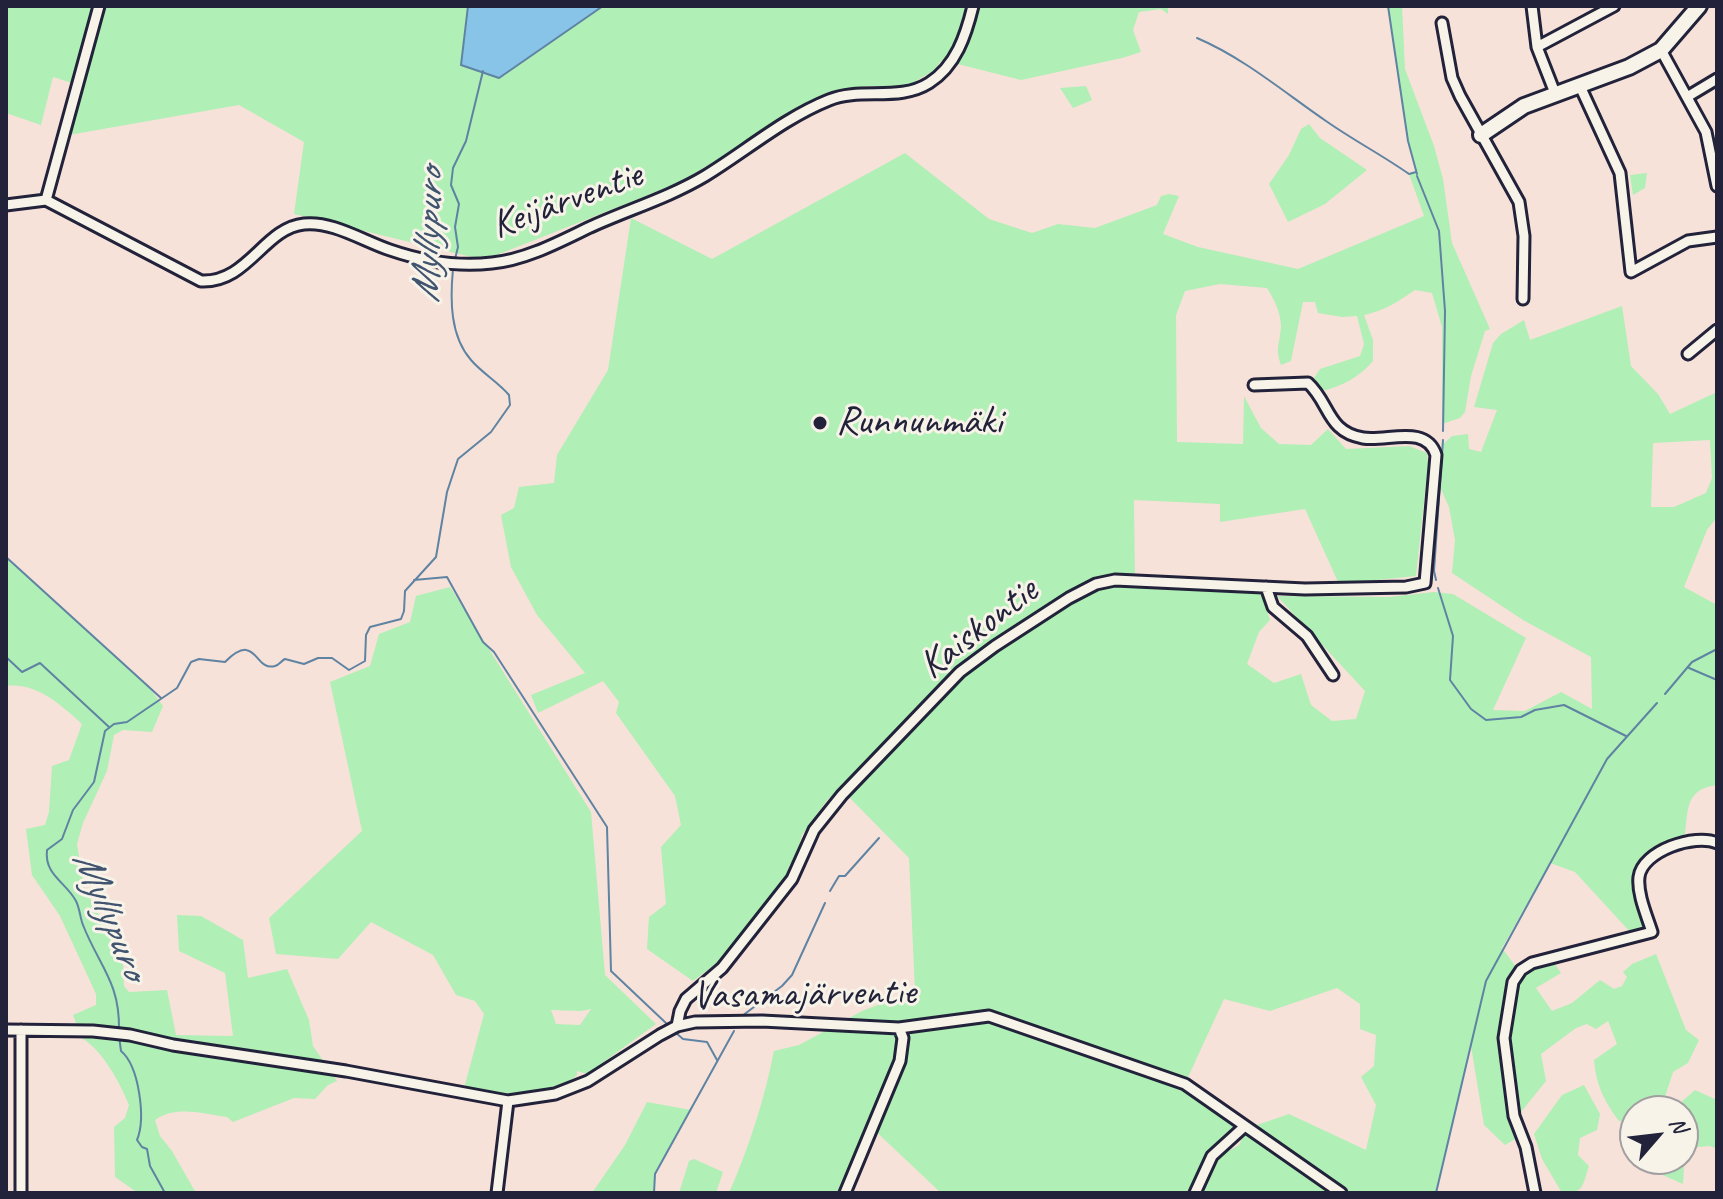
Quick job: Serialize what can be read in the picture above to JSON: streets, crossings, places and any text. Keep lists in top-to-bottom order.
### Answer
{
  "streets": {
    "street": ["Keijärventie", "Kaiskontie", "Vasamajärventie"]
  },
  "crossings": [
    ["Kaiskontie", "Vasamajärventie"]
  ],
  "water": ["Myllypuro"],
  "places": ["Runnunmäki"],
  "north": "top right"
}
